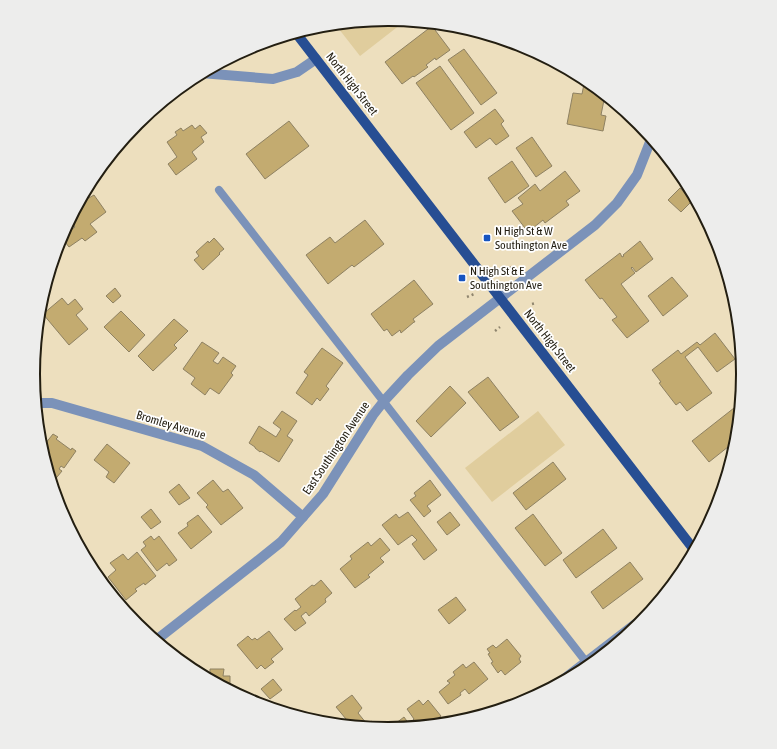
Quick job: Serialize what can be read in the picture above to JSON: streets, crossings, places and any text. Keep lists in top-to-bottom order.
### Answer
{
  "streets": {
    "main road": ["North High Street"],
    "street": ["Bromley Avenue", "East Southington Avenue"]
  },
  "crossings": [
    ["North High Street", "East Southington Avenue"],
    ["Bromley Avenue", "East Southington Avenue"]
  ],
  "places": {
    "transit": ["N High St & W Southington Ave", "N High St & E Southington Ave"]
  }
}
